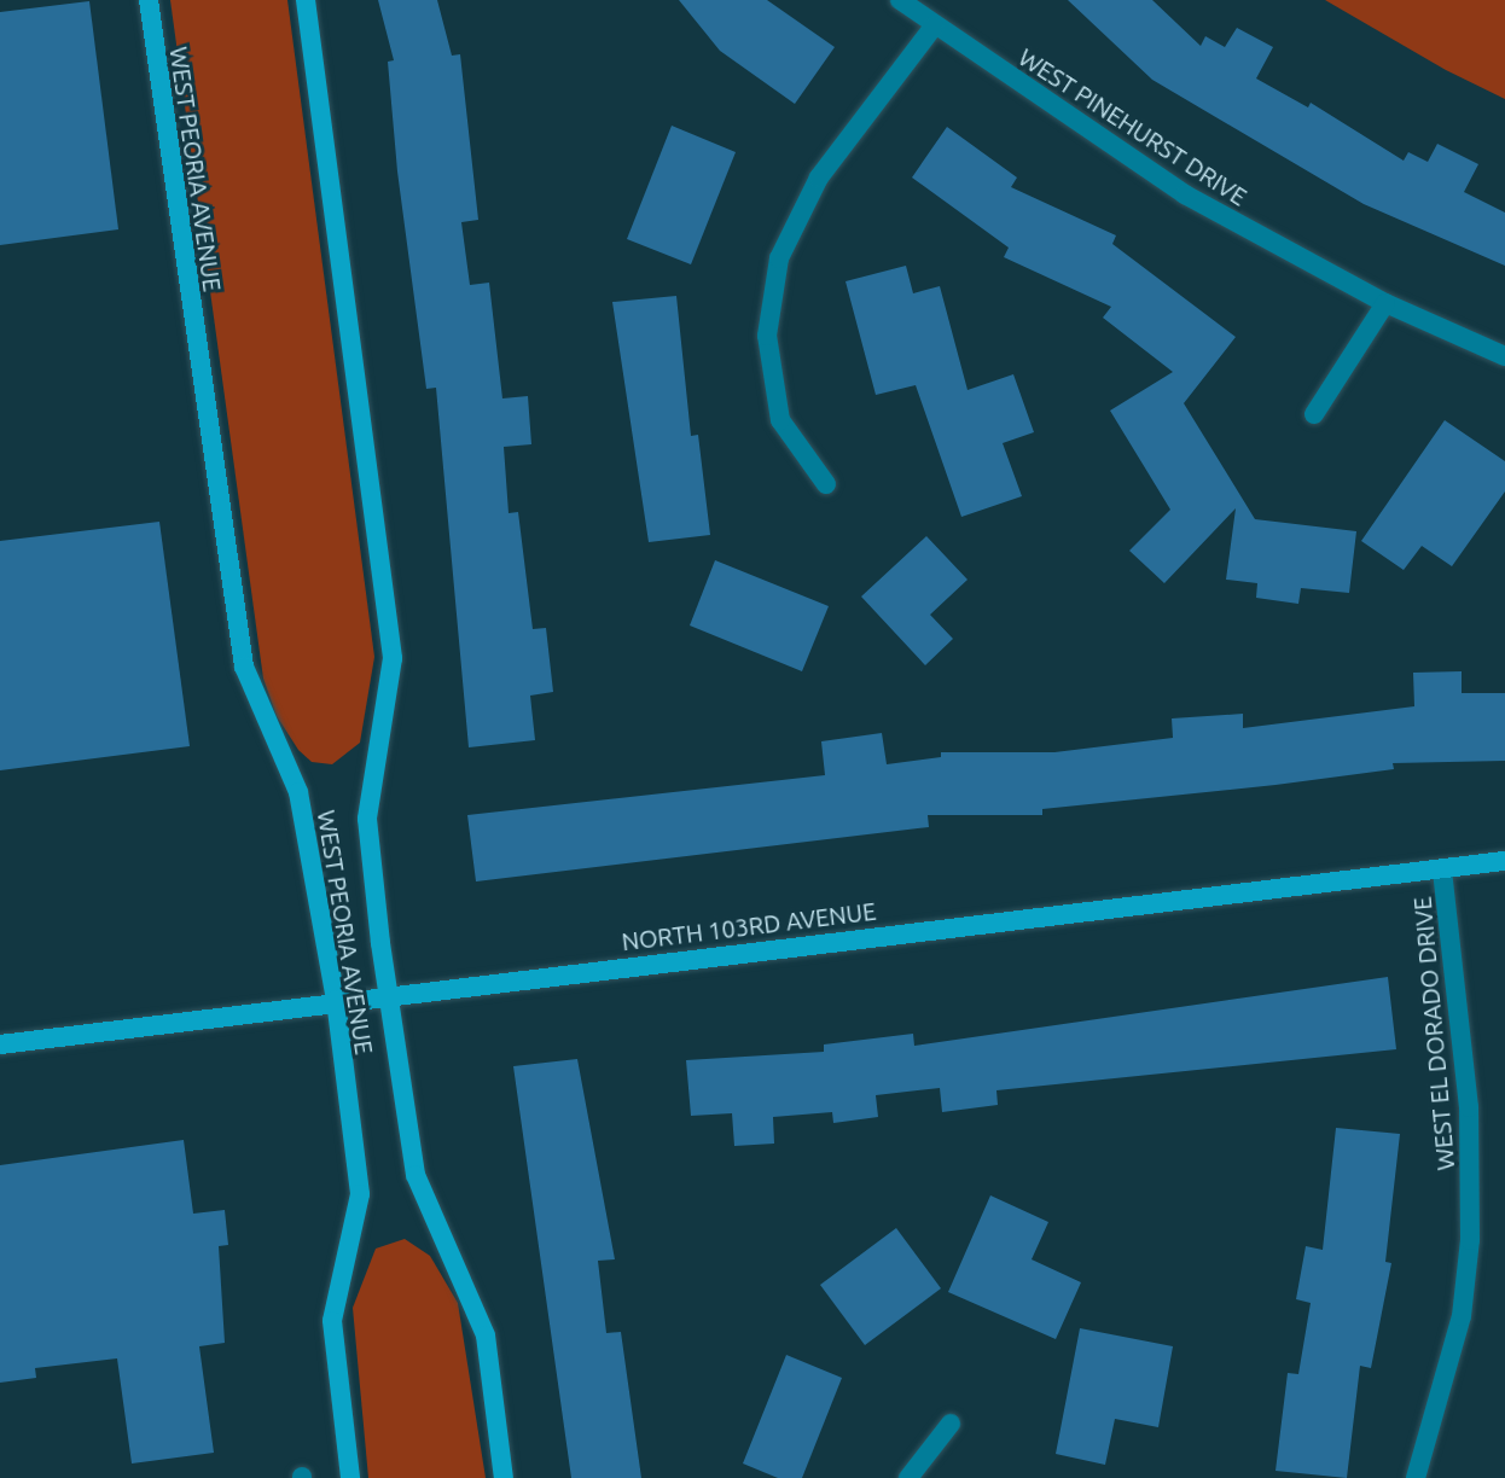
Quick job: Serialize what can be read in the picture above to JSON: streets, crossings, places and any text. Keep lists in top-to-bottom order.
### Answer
{
  "streets": {
    "street": [
      "WEST PINEHURST DRIVE",
      "WEST PEORIA AVENUE",
      "NORTH 103RD AVENUE",
      "WEST EL DORADO DRIVE"
    ]
  },
  "crossings": [
    ["WEST PEORIA AVENUE", "NORTH 103RD AVENUE"],
    ["NORTH 103RD AVENUE", "WEST EL DORADO DRIVE"]
  ]
}
